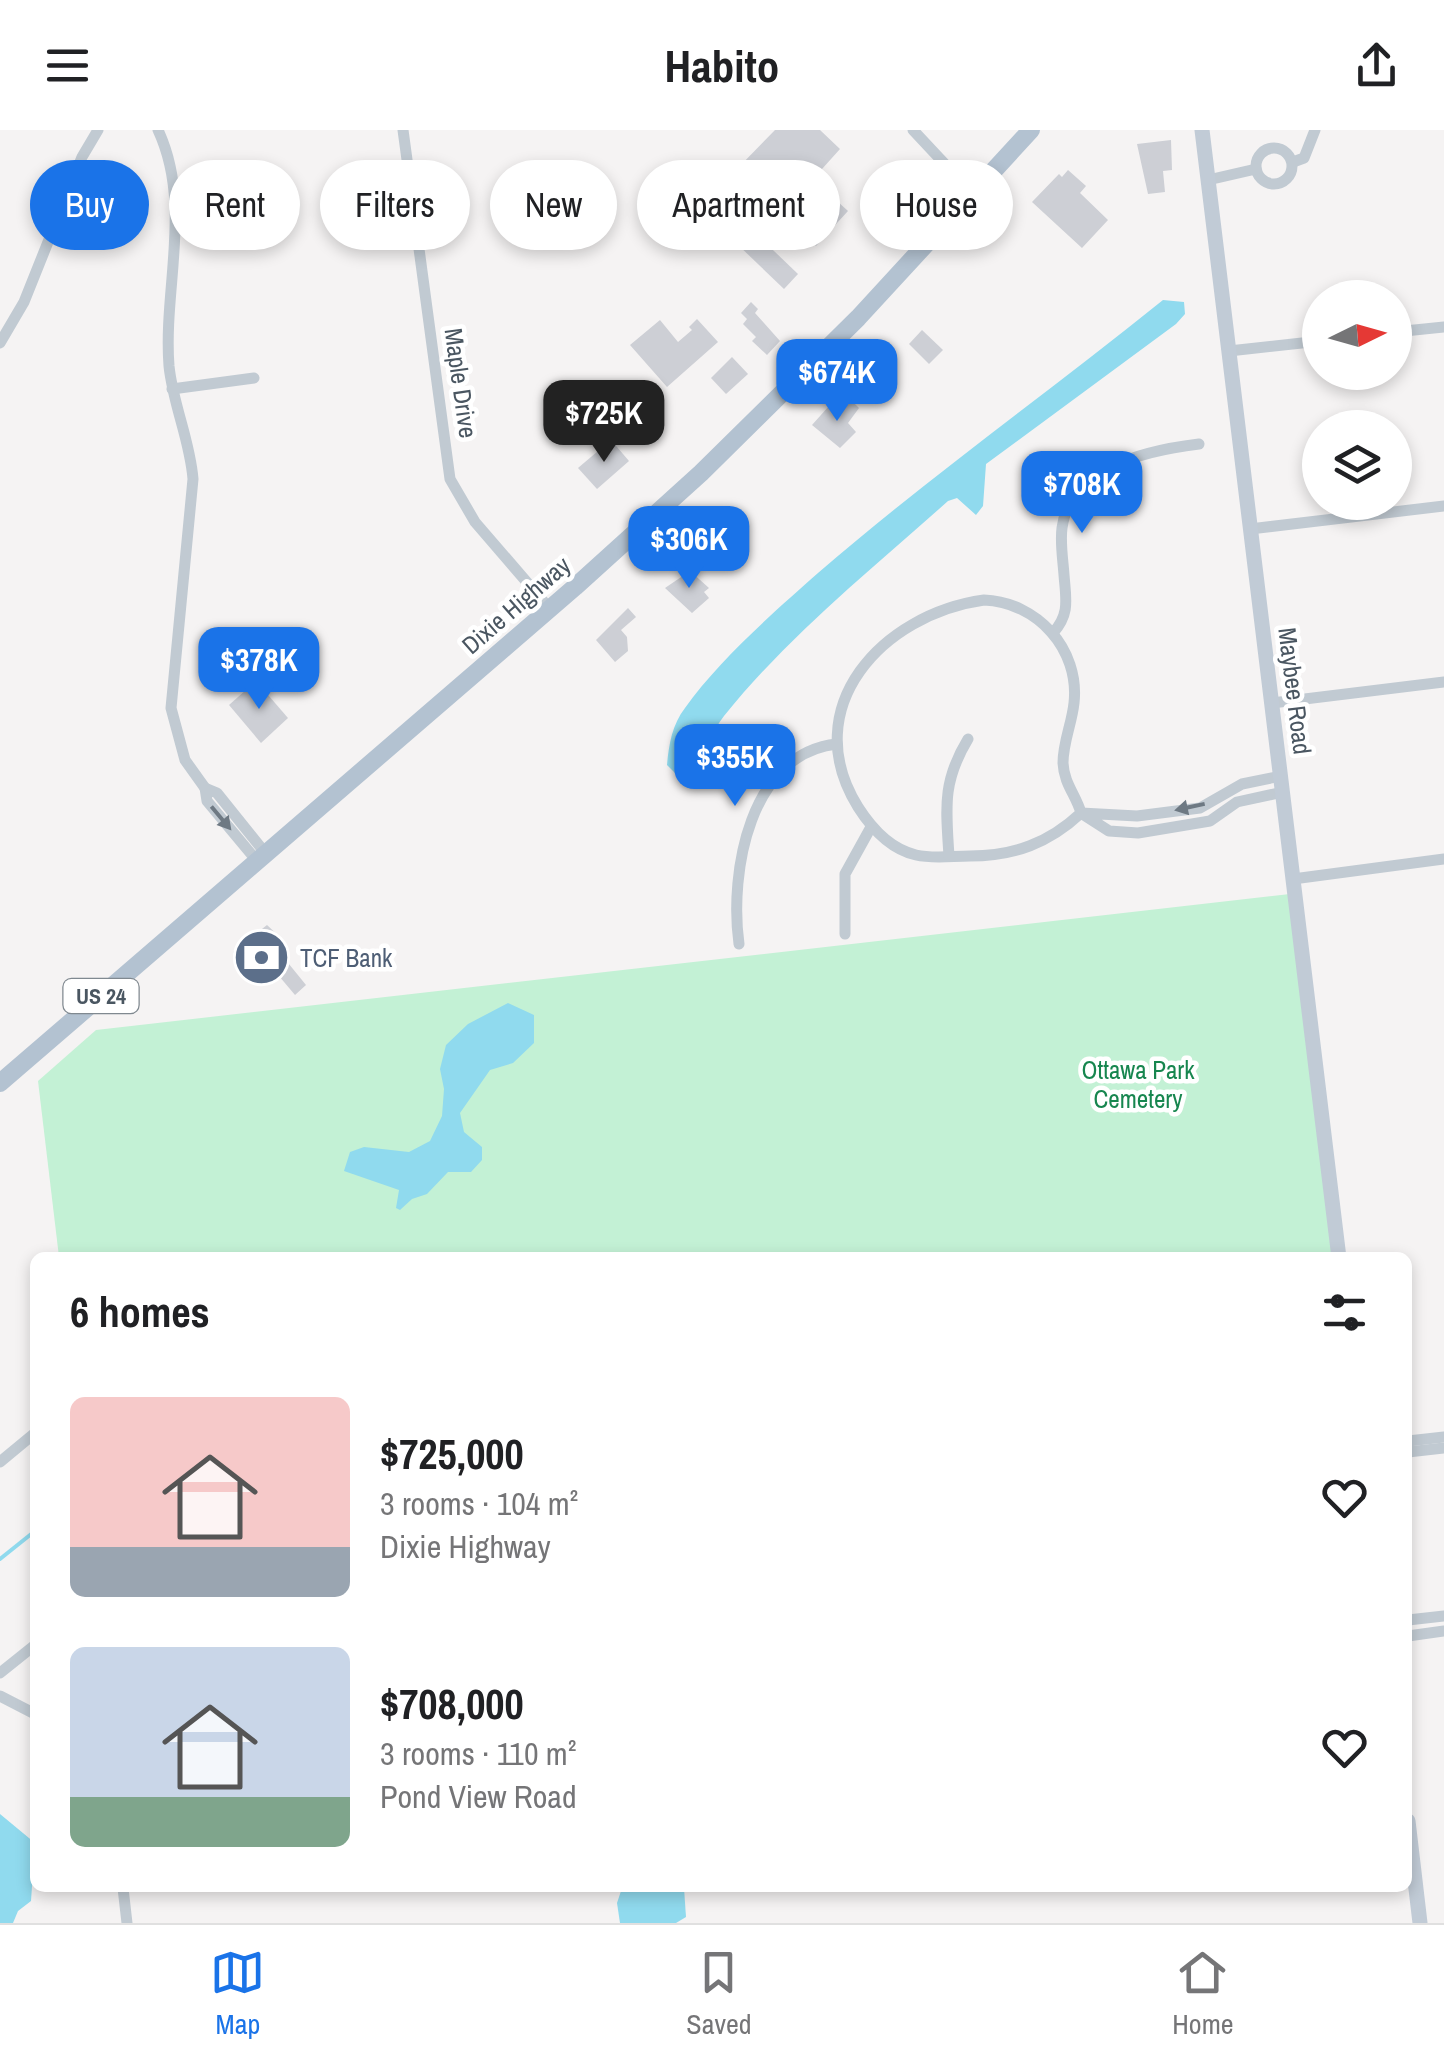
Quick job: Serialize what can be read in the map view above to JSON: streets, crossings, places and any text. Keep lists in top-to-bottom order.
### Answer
{
  "streets": {
    "main road": ["Dixie Highway", "Maybee Road", "US 24"],
    "street": ["Maple Drive"]
  },
  "crossings": [
    ["Maple Drive", "Dixie Highway"]
  ],
  "parks": ["Ottawa Park Cemetery"],
  "places": {
    "bank": ["TCF Bank"]
  },
  "north": "right",
  "page": {
    "header": "Habito",
    "chip": [
      "Buy",
      "Rent",
      "Filters",
      "New",
      "Apartment",
      "House"
    ],
    "price": [
      "$674K",
      "$725K",
      "$708K",
      "$306K",
      "$378K",
      "$355K"
    ],
    "heading": "6 homes",
    "list": [
      {
        "name": "$725,000",
        "note": "3 rooms · 104 m² · Dixie Highway"
      },
      {
        "name": "$708,000",
        "note": "3 rooms · 110 m² · Pond View Road"
      }
    ],
    "tabs": ["Map", "Saved", "Home"]
  }
}
